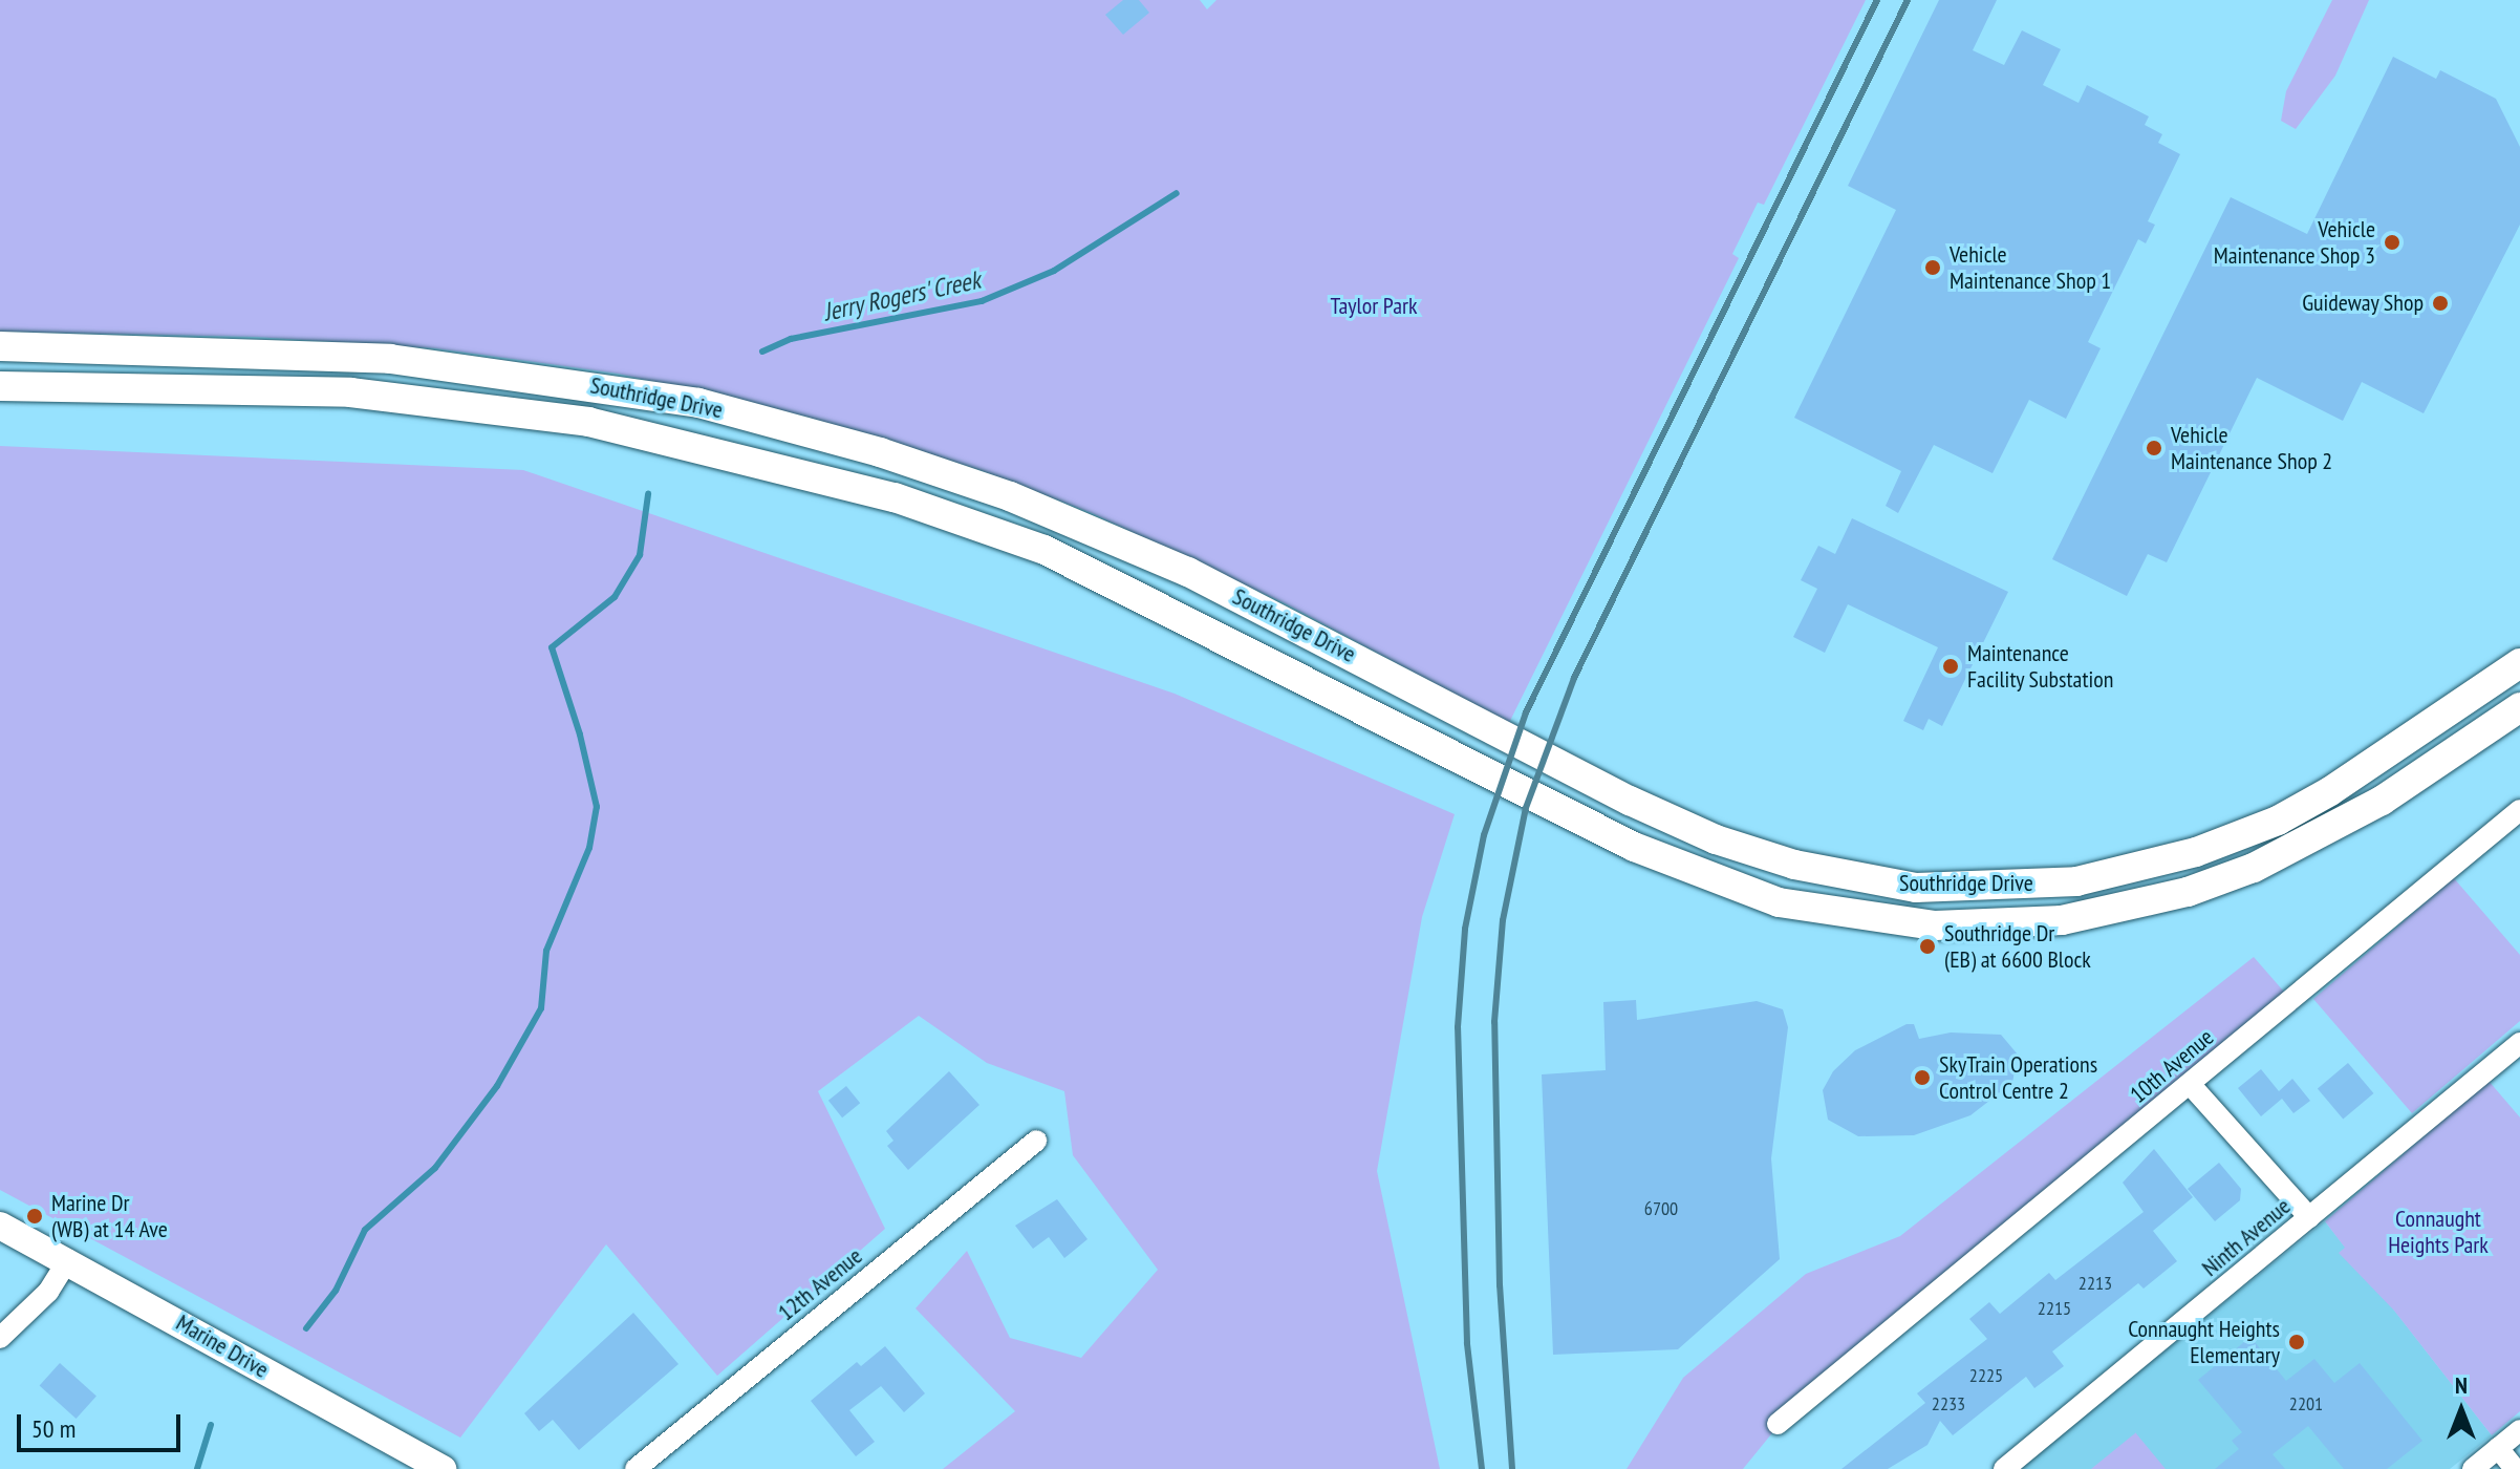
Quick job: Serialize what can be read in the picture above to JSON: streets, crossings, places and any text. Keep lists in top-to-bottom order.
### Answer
{
  "streets": {
    "main road": ["Southridge Drive"],
    "street": [
      "10th Avenue",
      "Ninth Avenue",
      "12th Avenue",
      "Marine Drive"
    ]
  },
  "water": ["Jerry Rogers' Creek"],
  "parks": ["Taylor Park", "Connaught Heights Park"],
  "places": [
    "Vehicle Maintenance Shop 3",
    "Vehicle Maintenance Shop 1",
    "Guideway Shop",
    "Vehicle Maintenance Shop 2",
    "Maintenance Facility Substation",
    "Southridge Dr (EB) at 6600 Block",
    "SkyTrain Operations Control Centre 2",
    "Marine Dr (WB) at 14 Ave",
    "Connaught Heights Elementary"
  ],
  "house_numbers": [
    "6700",
    "2213",
    "2215",
    "2225",
    "2233",
    "2201"
  ],
  "scale_bar": "50 m",
  "north": "top"
}
